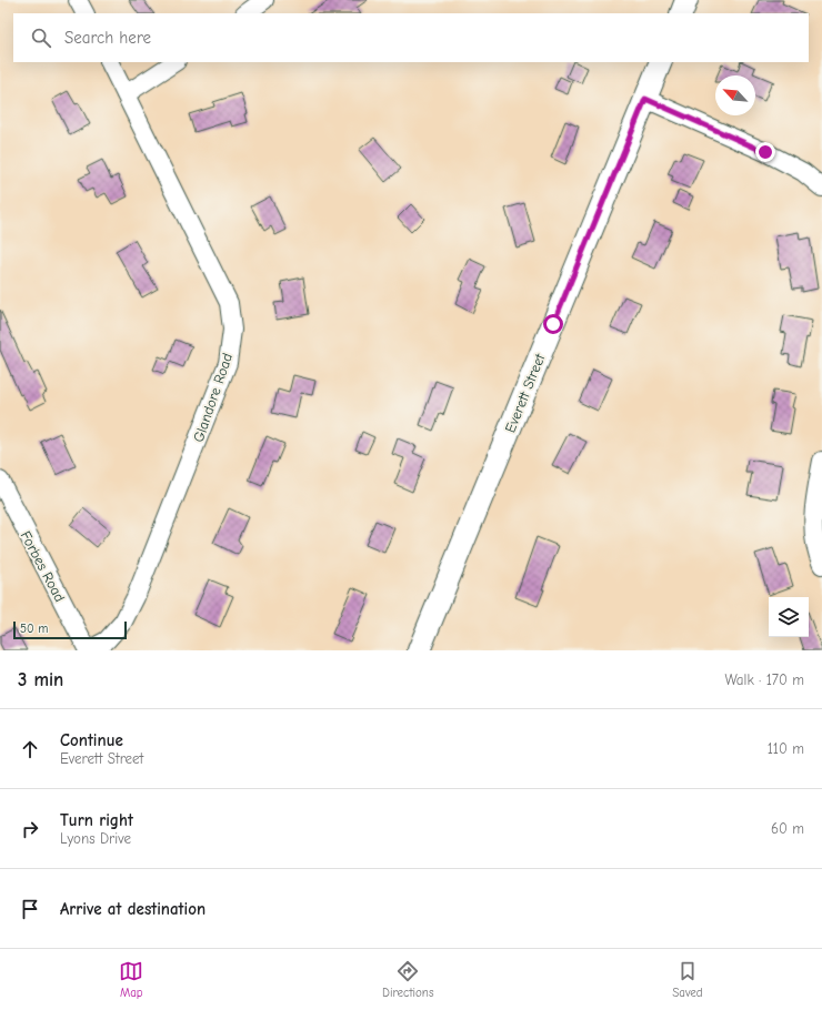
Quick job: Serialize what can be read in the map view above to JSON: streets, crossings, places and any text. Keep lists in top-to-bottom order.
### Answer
{
  "streets": {
    "street": ["Everett Street", "Glandore Road", "Forbes Road"]
  },
  "crossings": [
    ["Glandore Road", "Forbes Road"]
  ],
  "scale_bar": "50 m",
  "north": "top left",
  "page": {
    "search": "Search here",
    "scale": "50 m",
    "heading": ["3 min", "Walk · 170 m"],
    "list": [
      ["Continue", "Everett Street", "110 m"],
      ["Turn right", "Lyons Drive", "60 m"],
      "Arrive at destination"
    ],
    "nav": ["Map", "Directions", "Saved"]
  }
}
